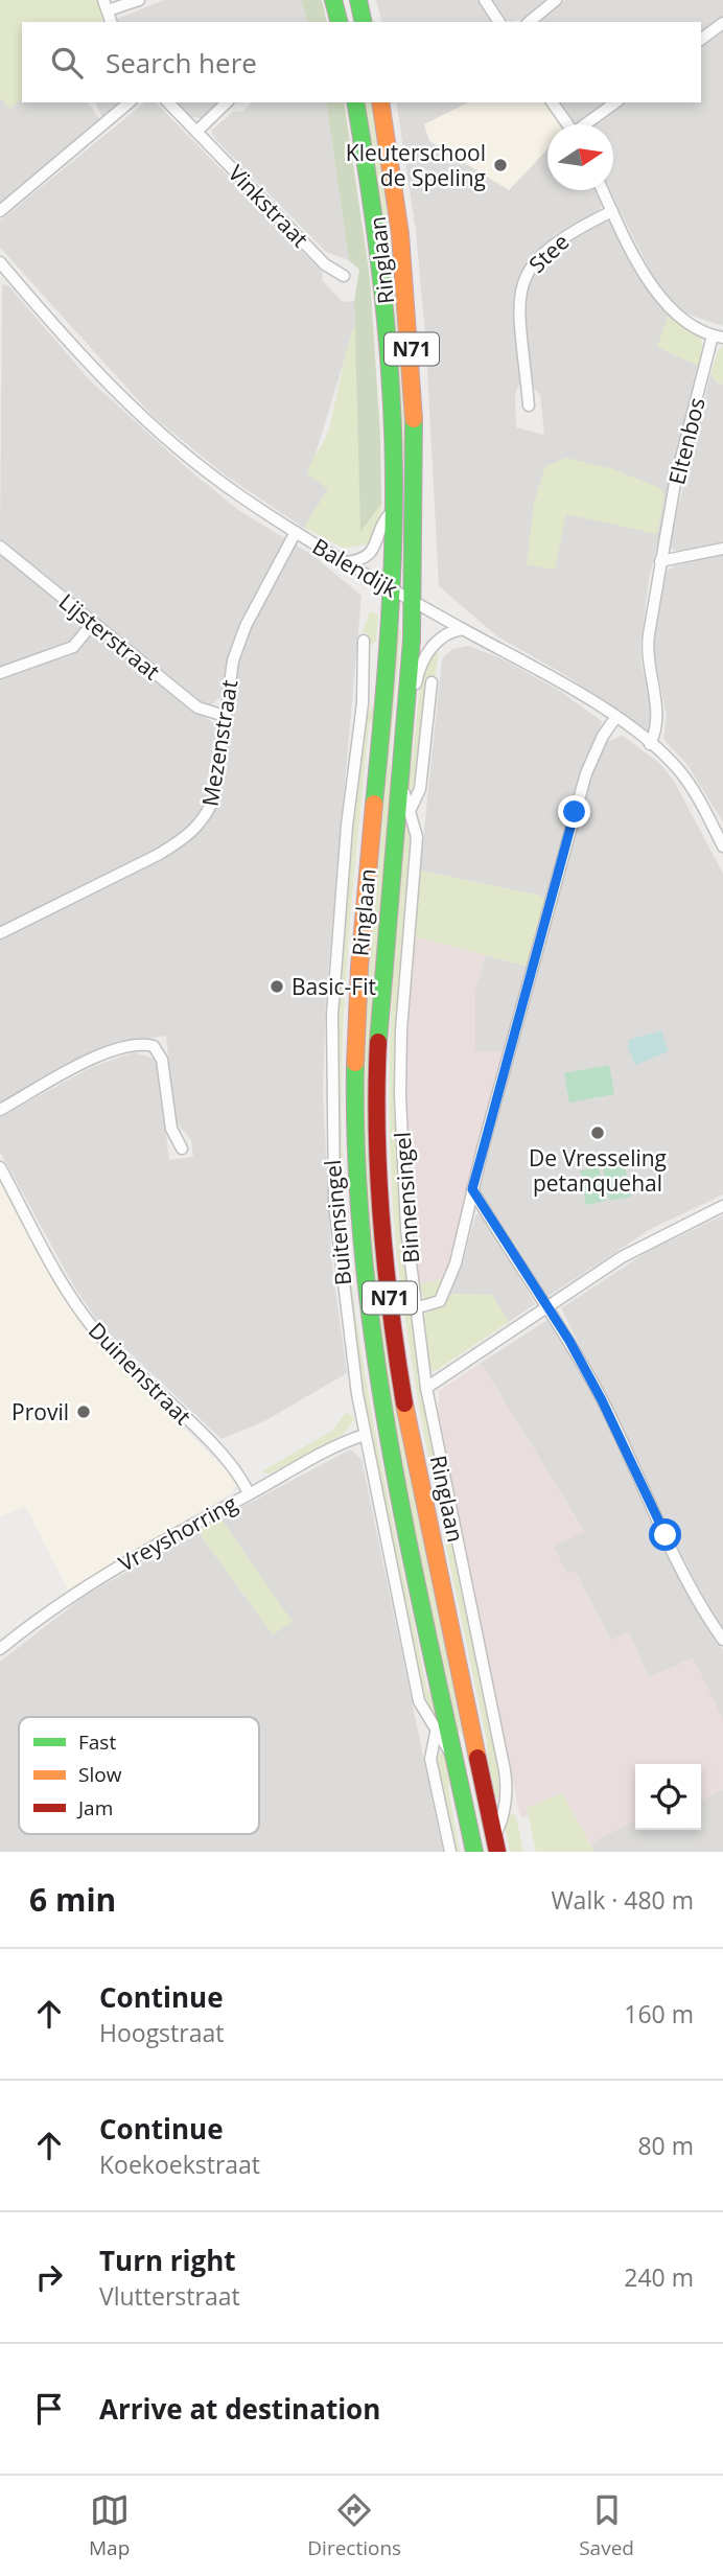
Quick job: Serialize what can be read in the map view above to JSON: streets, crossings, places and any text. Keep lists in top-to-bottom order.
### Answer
{
  "streets": {
    "highway": ["Ringlaan", "N71"],
    "street": [
      "Vinkstraat",
      "Stee",
      "Eltenbos",
      "Balendijk",
      "Lijsterstraat",
      "Mezenstraat",
      "Binnensingel",
      "Buitensingel",
      "Duinenstraat",
      "Vreyshorring"
    ]
  },
  "crossings": [
    ["Stee", "Eltenbos"],
    ["Ringlaan", "Balendijk"],
    ["Ringlaan", "Binnensingel"],
    ["Ringlaan", "Buitensingel"],
    ["Eltenbos", "Balendijk"],
    ["Balendijk", "Mezenstraat"],
    ["Lijsterstraat", "Mezenstraat"],
    ["Buitensingel", "Vreyshorring"],
    ["Duinenstraat", "Vreyshorring"]
  ],
  "places": [
    "Kleuterschool de Speling",
    "Basic-Fit",
    "De Vresseling petanquehal",
    "Provil"
  ],
  "legend": ["Fast", "Slow", "Jam"],
  "north": "right",
  "page": {
    "search": "Search here",
    "heading": ["6 min", "Walk · 480 m"],
    "list": [
      ["Continue", "Hoogstraat", "160 m"],
      ["Continue", "Koekoekstraat", "80 m"],
      ["Turn right", "Vlutterstraat", "240 m"],
      "Arrive at destination"
    ],
    "nav": ["Map", "Directions", "Saved"]
  }
}
